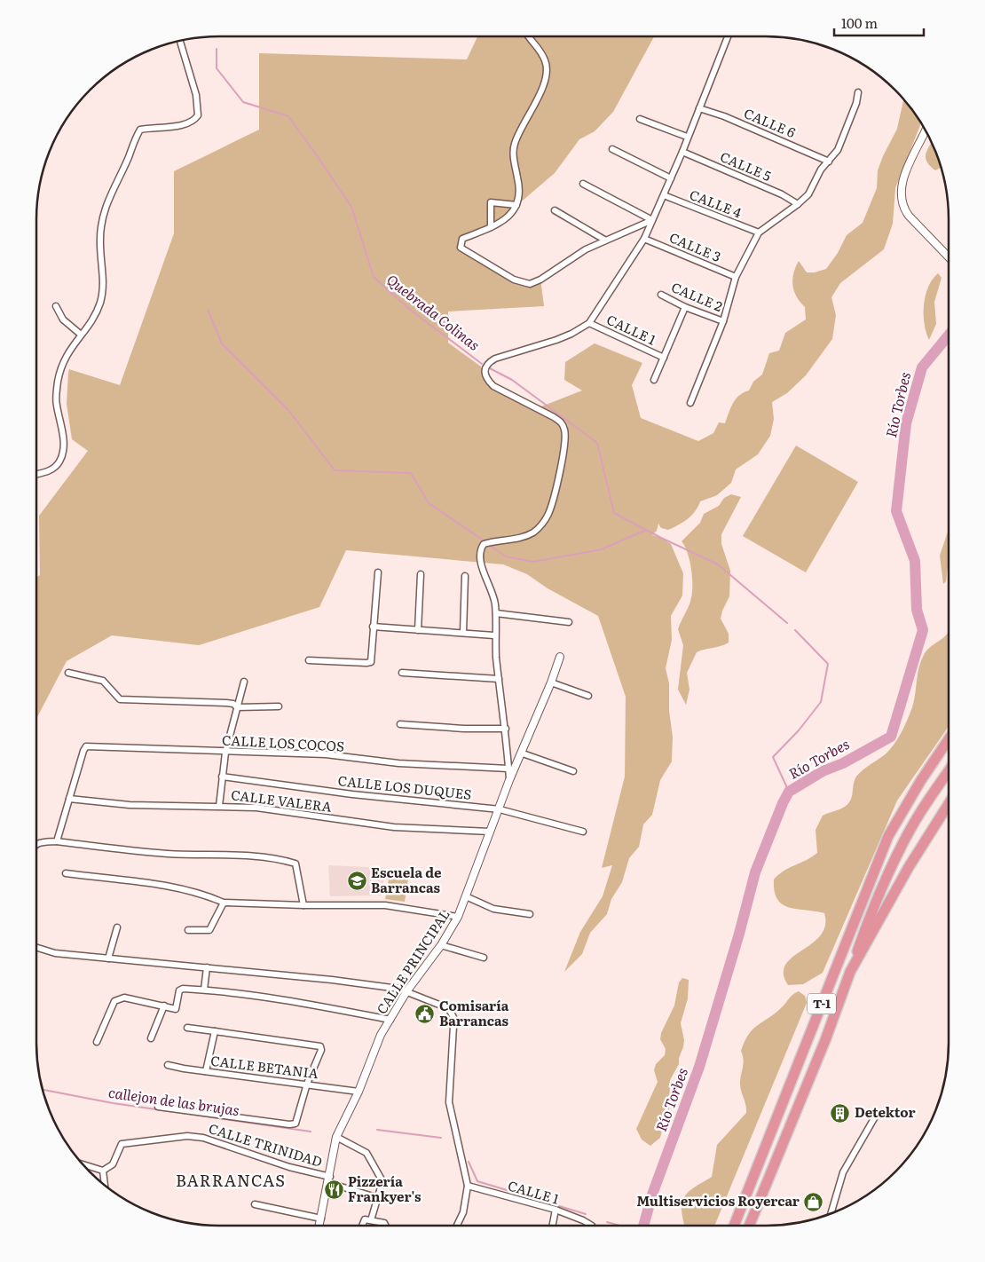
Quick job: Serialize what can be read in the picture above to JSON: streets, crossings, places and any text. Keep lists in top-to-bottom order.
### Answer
{
  "streets": {
    "highway": ["T-1"],
    "street": [
      "CALLE 6",
      "CALLE 5",
      "CALLE 4",
      "CALLE 3",
      "CALLE 2",
      "CALLE 1",
      "CALLE LOS COCOS",
      "CALLE LOS DUQUES",
      "CALLE VALERA",
      "CALLE PRINCIPAL",
      "CALLE BETANIA",
      "CALLE TRINIDAD"
    ]
  },
  "crossings": [
    ["CALLE LOS COCOS", "CALLE VALERA"],
    ["CALLE LOS DUQUES", "CALLE PRINCIPAL"],
    ["CALLE VALERA", "CALLE PRINCIPAL"],
    ["CALLE PRINCIPAL", "CALLE BETANIA"],
    ["CALLE PRINCIPAL", "CALLE TRINIDAD"]
  ],
  "districts": ["BARRANCAS"],
  "water": ["Quebrada Colinas", "Río Torbes", "callejon de las brujas"],
  "places": {
    "school or university": ["Escuela de Barrancas"],
    "public building": ["Comisaría Barrancas"],
    "building": ["Detektor"],
    "restaurant": ["Pizzería Frankyer's"],
    "shop": ["Multiservicios Royercar"]
  },
  "scale_bar": "100 m"
}
